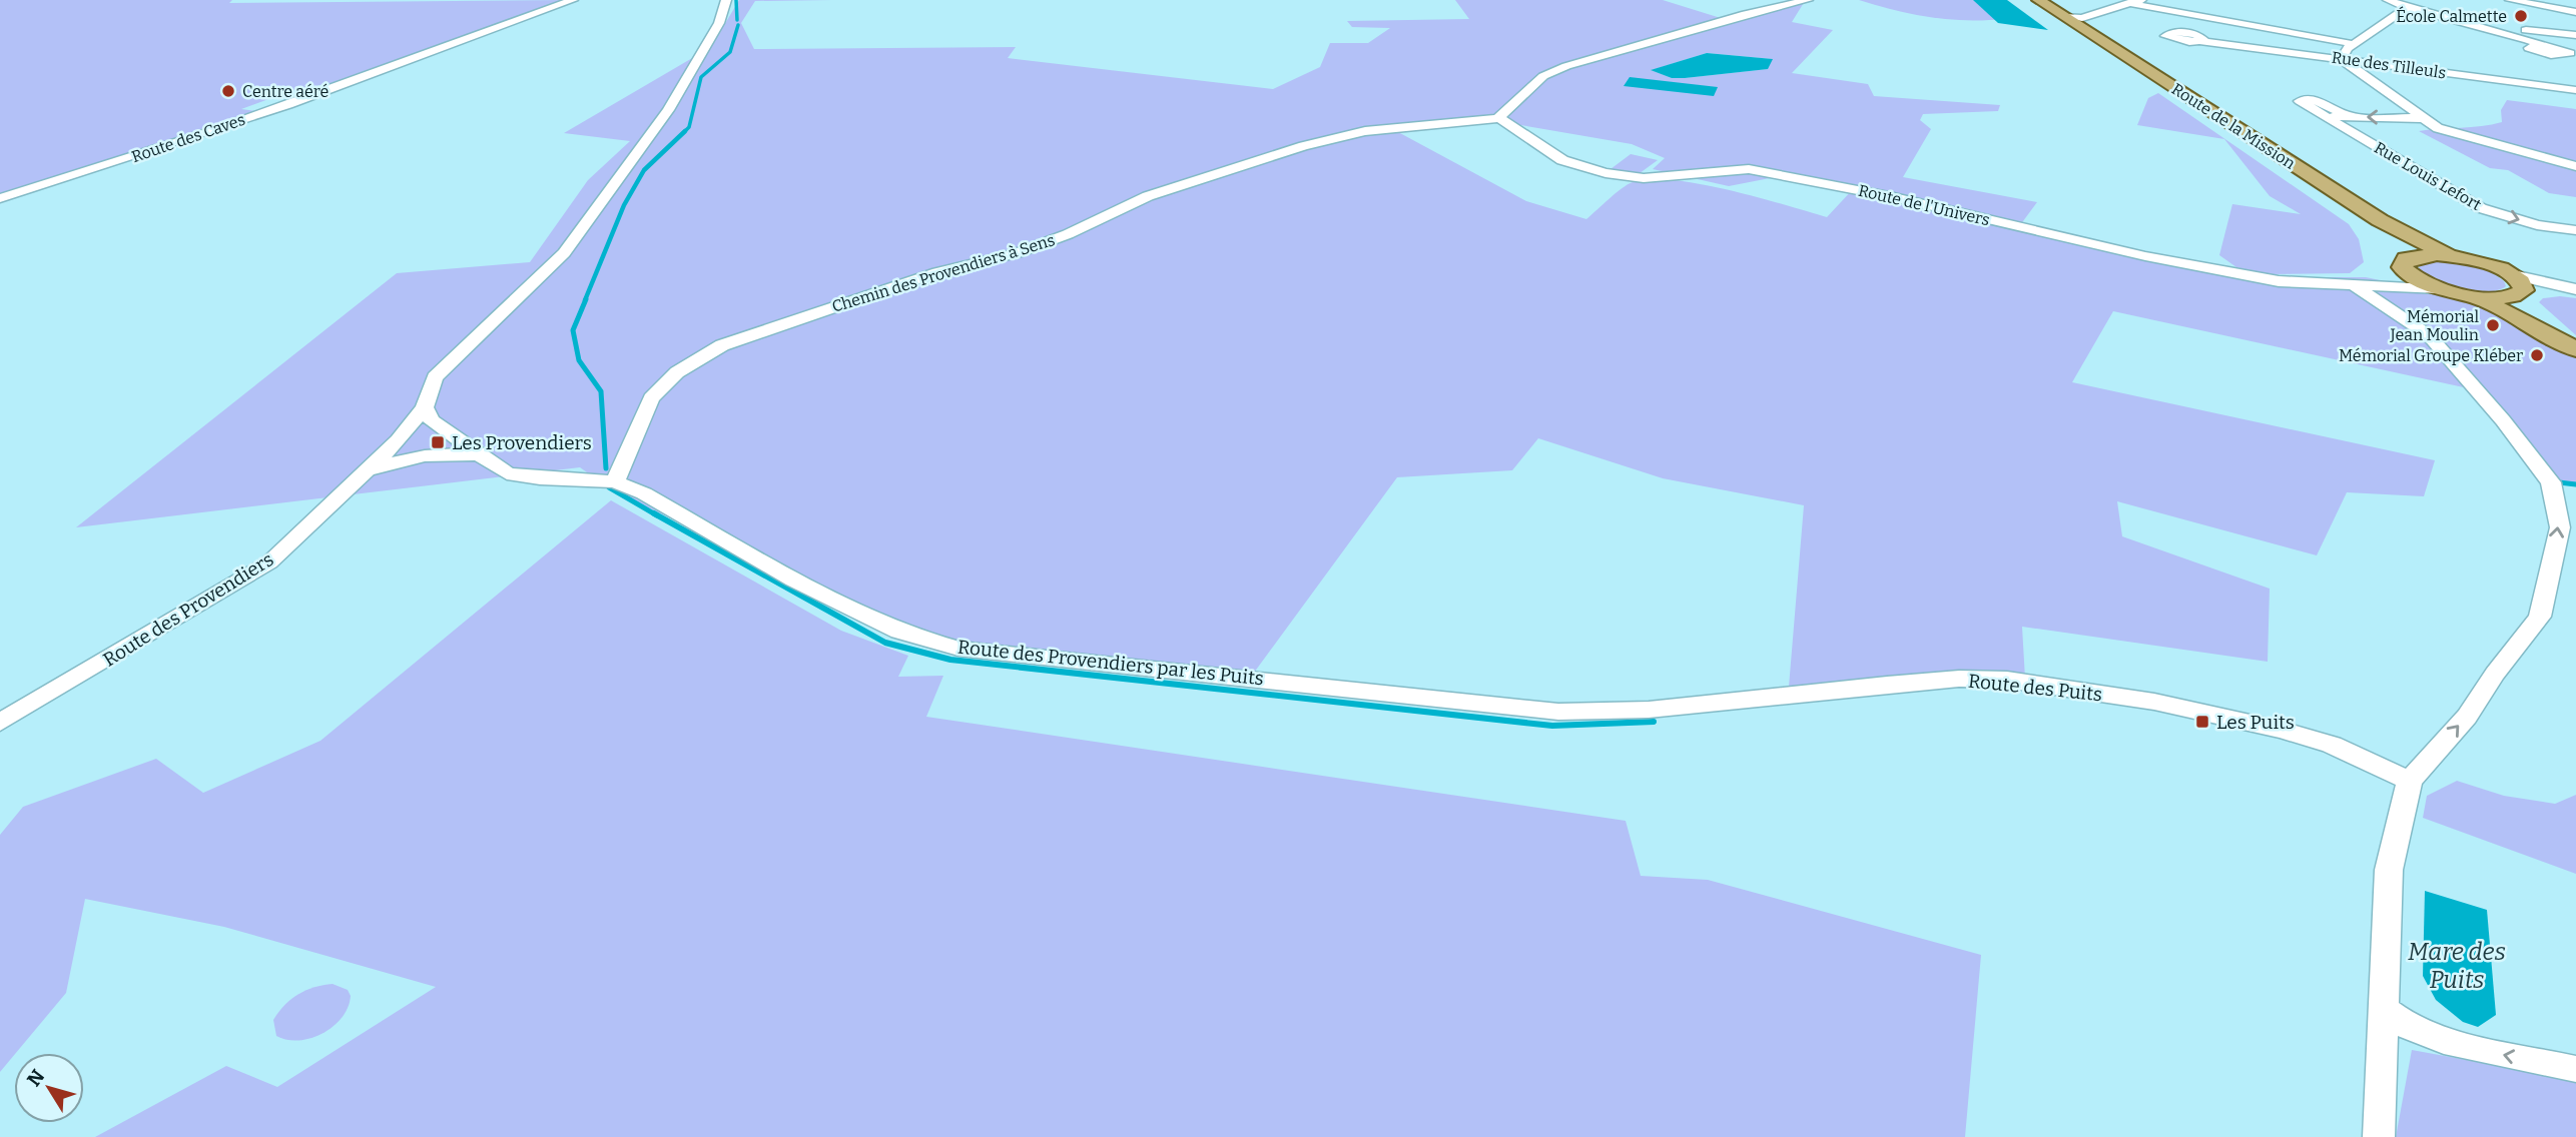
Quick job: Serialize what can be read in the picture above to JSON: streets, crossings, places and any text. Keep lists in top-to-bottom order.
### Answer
{
  "streets": {
    "main road": ["Route de la Mission"],
    "street": [
      "Rue des Tilleuls",
      "Route des Caves",
      "Rue Louis Lefort",
      "Route de l'Univers",
      "Chemin des Provendiers à Sens",
      "Route des Provendiers",
      "Route des Provendiers par les Puits",
      "Route des Puits"
    ]
  },
  "crossings": [
    ["Route de l'Univers", "Chemin des Provendiers à Sens"],
    ["Chemin des Provendiers à Sens", "Route des Provendiers par les Puits"],
    ["Route des Provendiers", "Route des Provendiers par les Puits"],
    ["Route des Provendiers par les Puits", "Route des Puits"]
  ],
  "water": ["Mare des Puits"],
  "places": {
    "other": [
      "École Calmette",
      "Centre aéré",
      "Mémorial Jean Moulin",
      "Mémorial Groupe Kléber"
    ],
    "transit": ["Les Provendiers", "Les Puits"]
  },
  "north": "top left"
}
